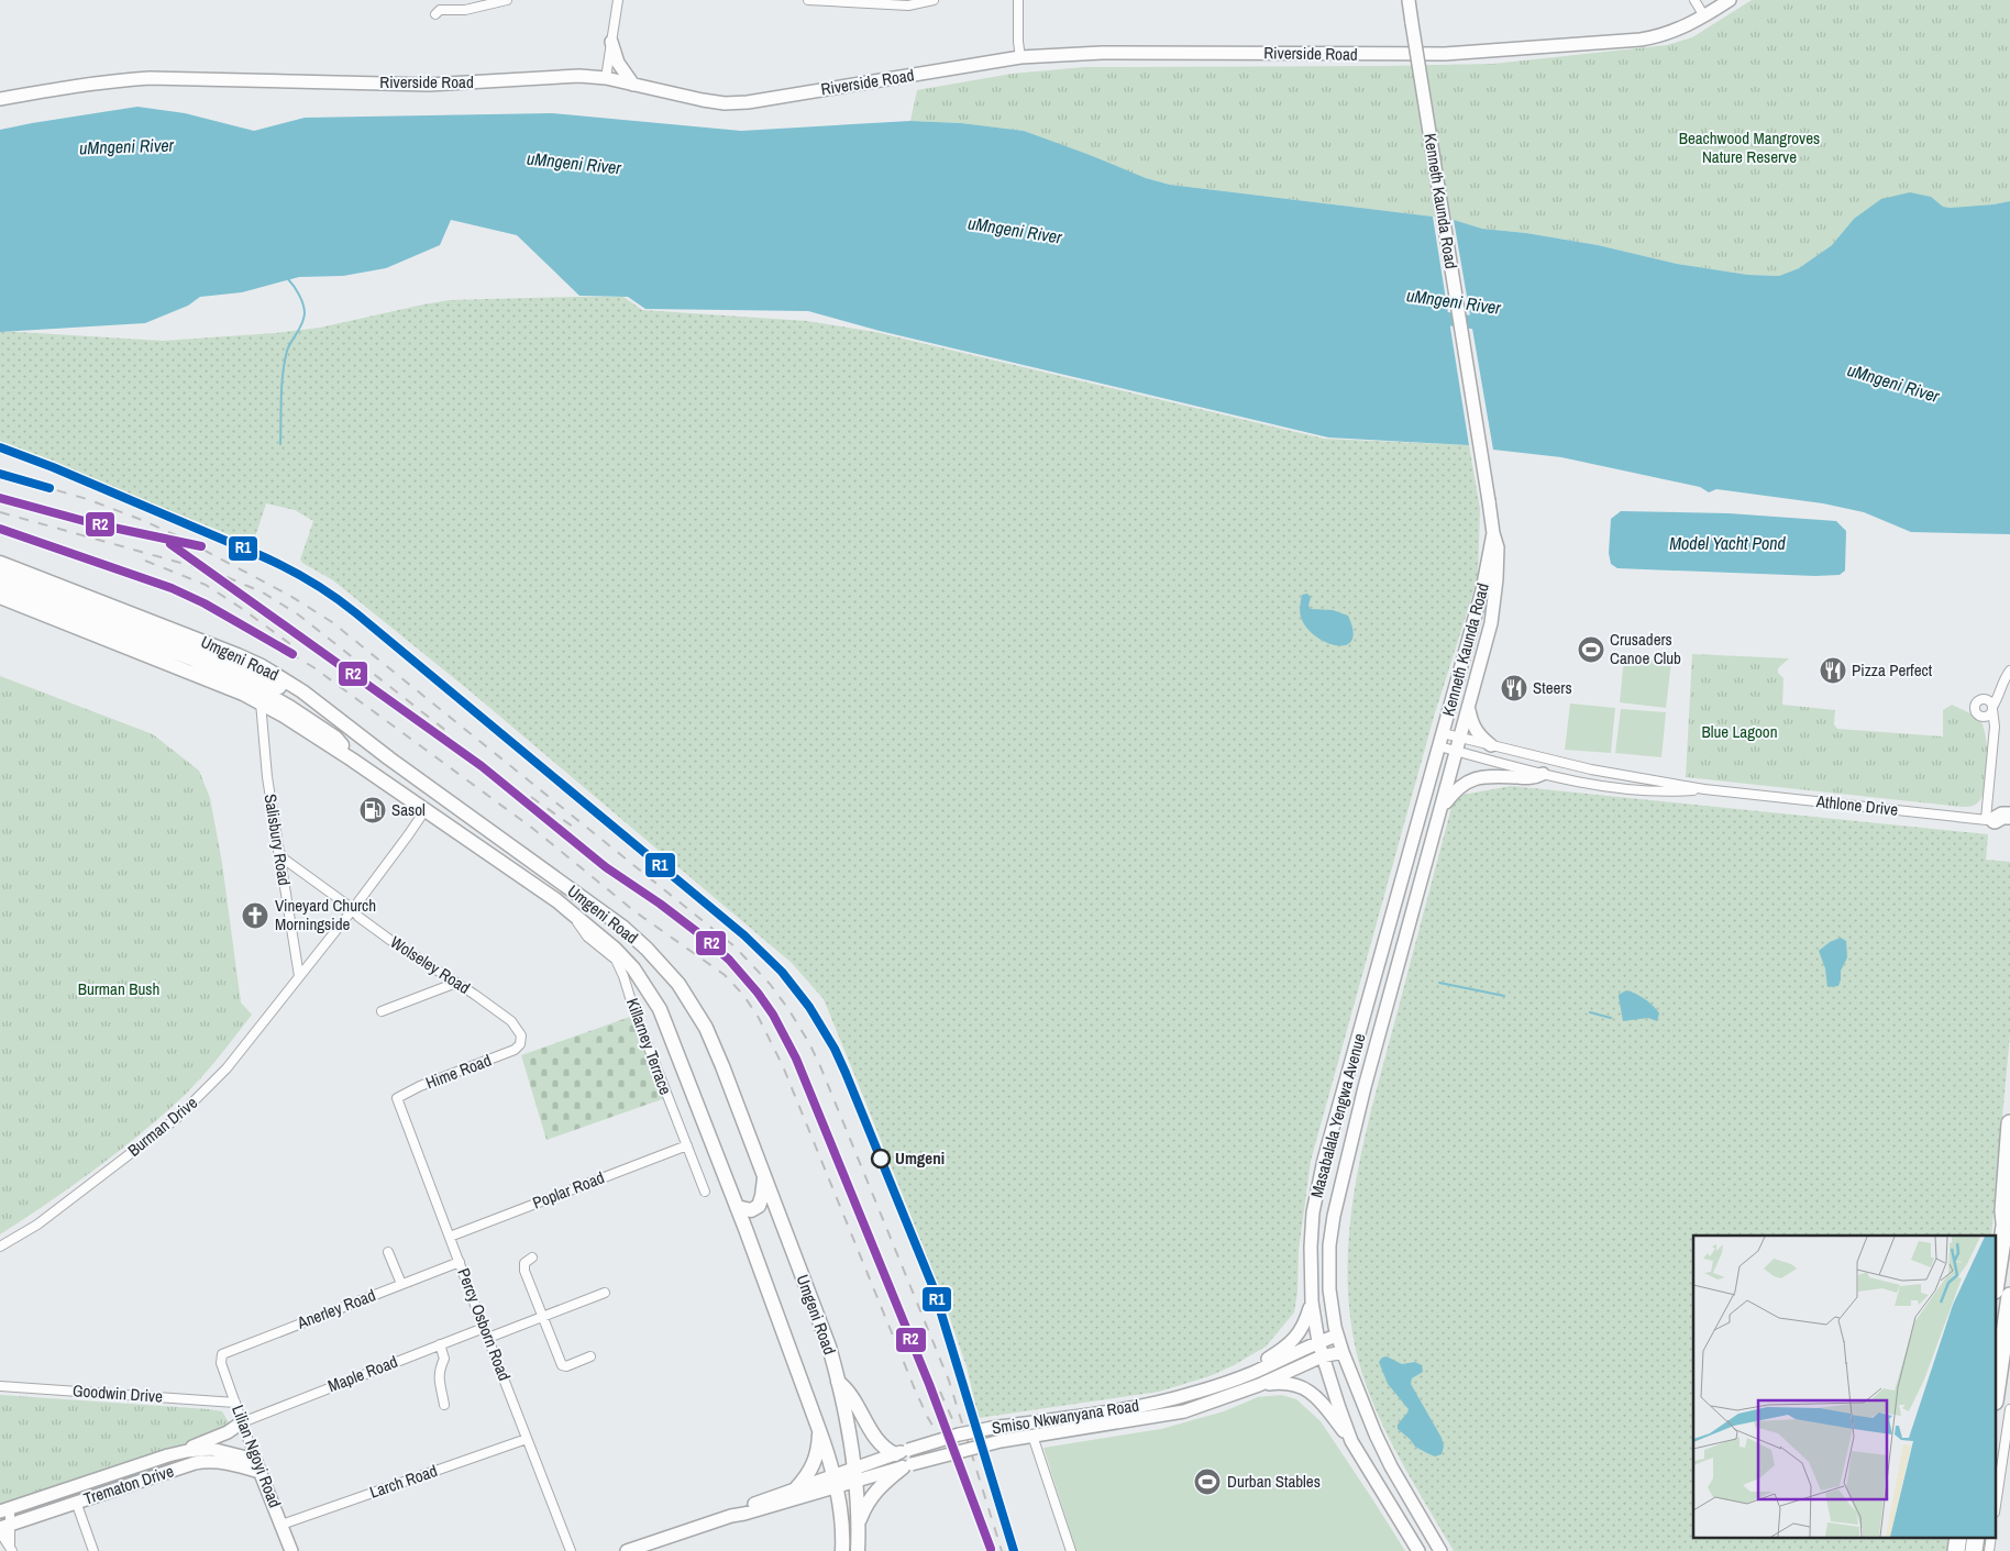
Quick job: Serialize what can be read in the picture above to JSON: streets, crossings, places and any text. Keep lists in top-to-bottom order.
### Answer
{
  "streets": {
    "main road": [
      "Riverside Road",
      "Kenneth Kaunda Road",
      "Umgeni Road",
      "Masabalala Yengwa Avenue",
      "Smiso Nkwanyana Road",
      "Lilian Ngoyi Road",
      "Trematon Drive"
    ],
    "street": [
      "Athlone Drive",
      "Salisbury Road",
      "Wolseley Road",
      "Killarney Terrace",
      "Hime Road",
      "Burman Drive",
      "Poplar Road",
      "Anerley Road",
      "Percy Osborn Road",
      "Maple Road",
      "Goodwin Drive",
      "Larch Road"
    ]
  },
  "crossings": [
    ["Kenneth Kaunda Road", "Athlone Drive"],
    ["Kenneth Kaunda Road", "Masabalala Yengwa Avenue"],
    ["Umgeni Road", "Salisbury Road"],
    ["Umgeni Road", "Killarney Terrace"],
    ["Umgeni Road", "Burman Drive"],
    ["Umgeni Road", "Smiso Nkwanyana Road"],
    ["Athlone Drive", "Masabalala Yengwa Avenue"],
    ["Salisbury Road", "Wolseley Road"],
    ["Salisbury Road", "Burman Drive"],
    ["Wolseley Road", "Hime Road"],
    ["Wolseley Road", "Burman Drive"],
    ["Killarney Terrace", "Poplar Road"],
    ["Hime Road", "Percy Osborn Road"],
    ["Masabalala Yengwa Avenue", "Smiso Nkwanyana Road"],
    ["Poplar Road", "Percy Osborn Road"],
    ["Anerley Road", "Percy Osborn Road"],
    ["Anerley Road", "Lilian Ngoyi Road"],
    ["Percy Osborn Road", "Maple Road"],
    ["Percy Osborn Road", "Larch Road"],
    ["Maple Road", "Lilian Ngoyi Road"],
    ["Goodwin Drive", "Lilian Ngoyi Road"],
    ["Lilian Ngoyi Road", "Larch Road"],
    ["Lilian Ngoyi Road", "Trematon Drive"]
  ],
  "water": ["uMngeni River", "Model Yacht Pond"],
  "parks": ["Beachwood Mangroves Nature Reserve", "Blue Lagoon", "Burman Bush"],
  "places": {
    "sports": ["Crusaders Canoe Club", "Durban Stables"],
    "restaurant": ["Pizza Perfect", "Steers"],
    "fuel station": ["Sasol"],
    "church": ["Vineyard Church Morningside"],
    "other": ["Umgeni"]
  },
  "lines": ["transit line R1", "transit line R2"]
}
